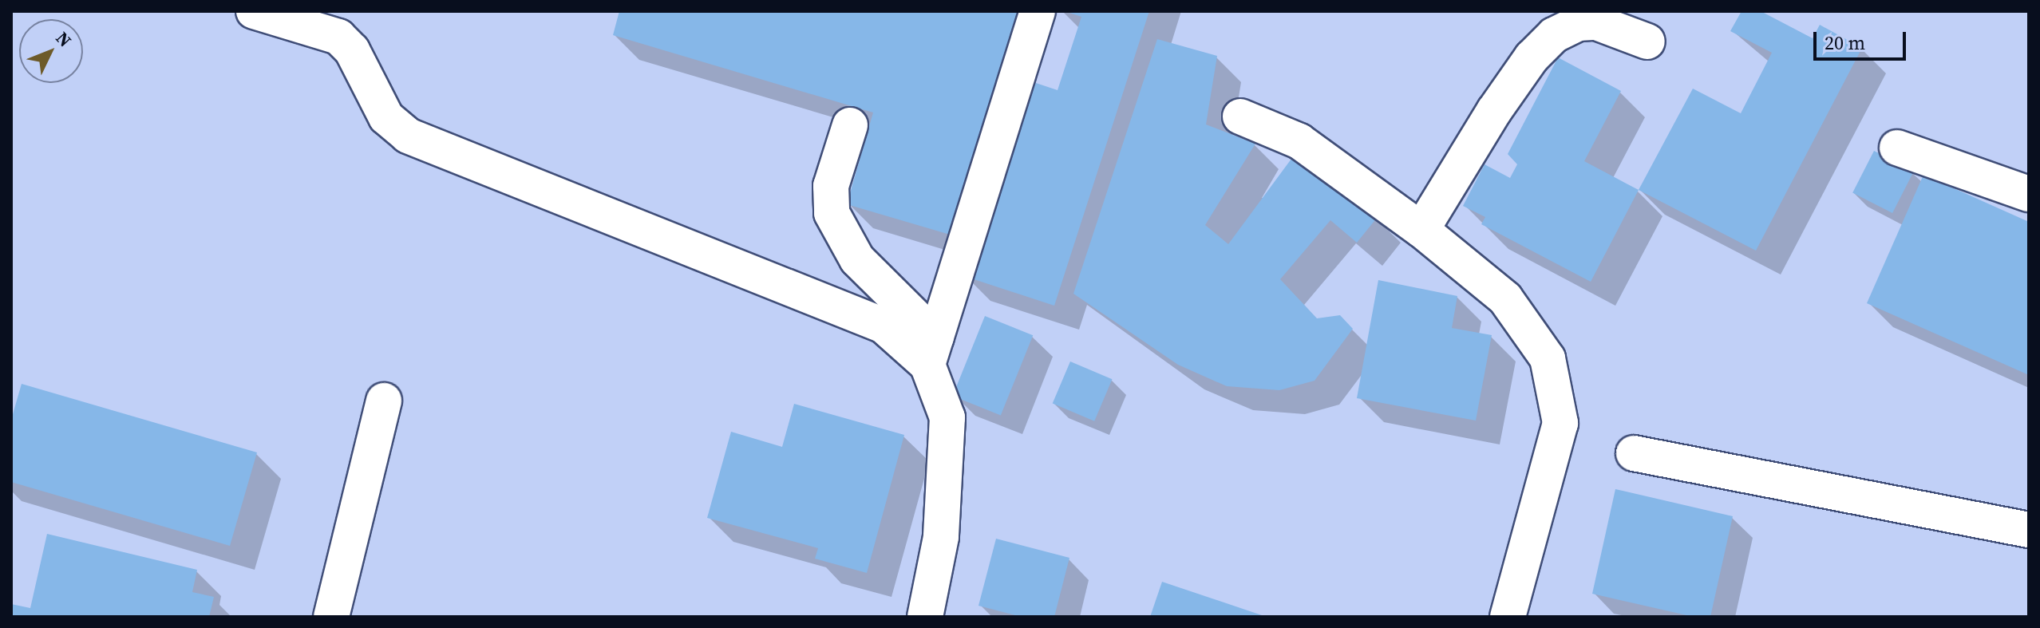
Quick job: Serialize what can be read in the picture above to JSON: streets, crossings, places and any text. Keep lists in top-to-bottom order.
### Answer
{
  "scale_bar": "20 m",
  "north": "top right"
}
